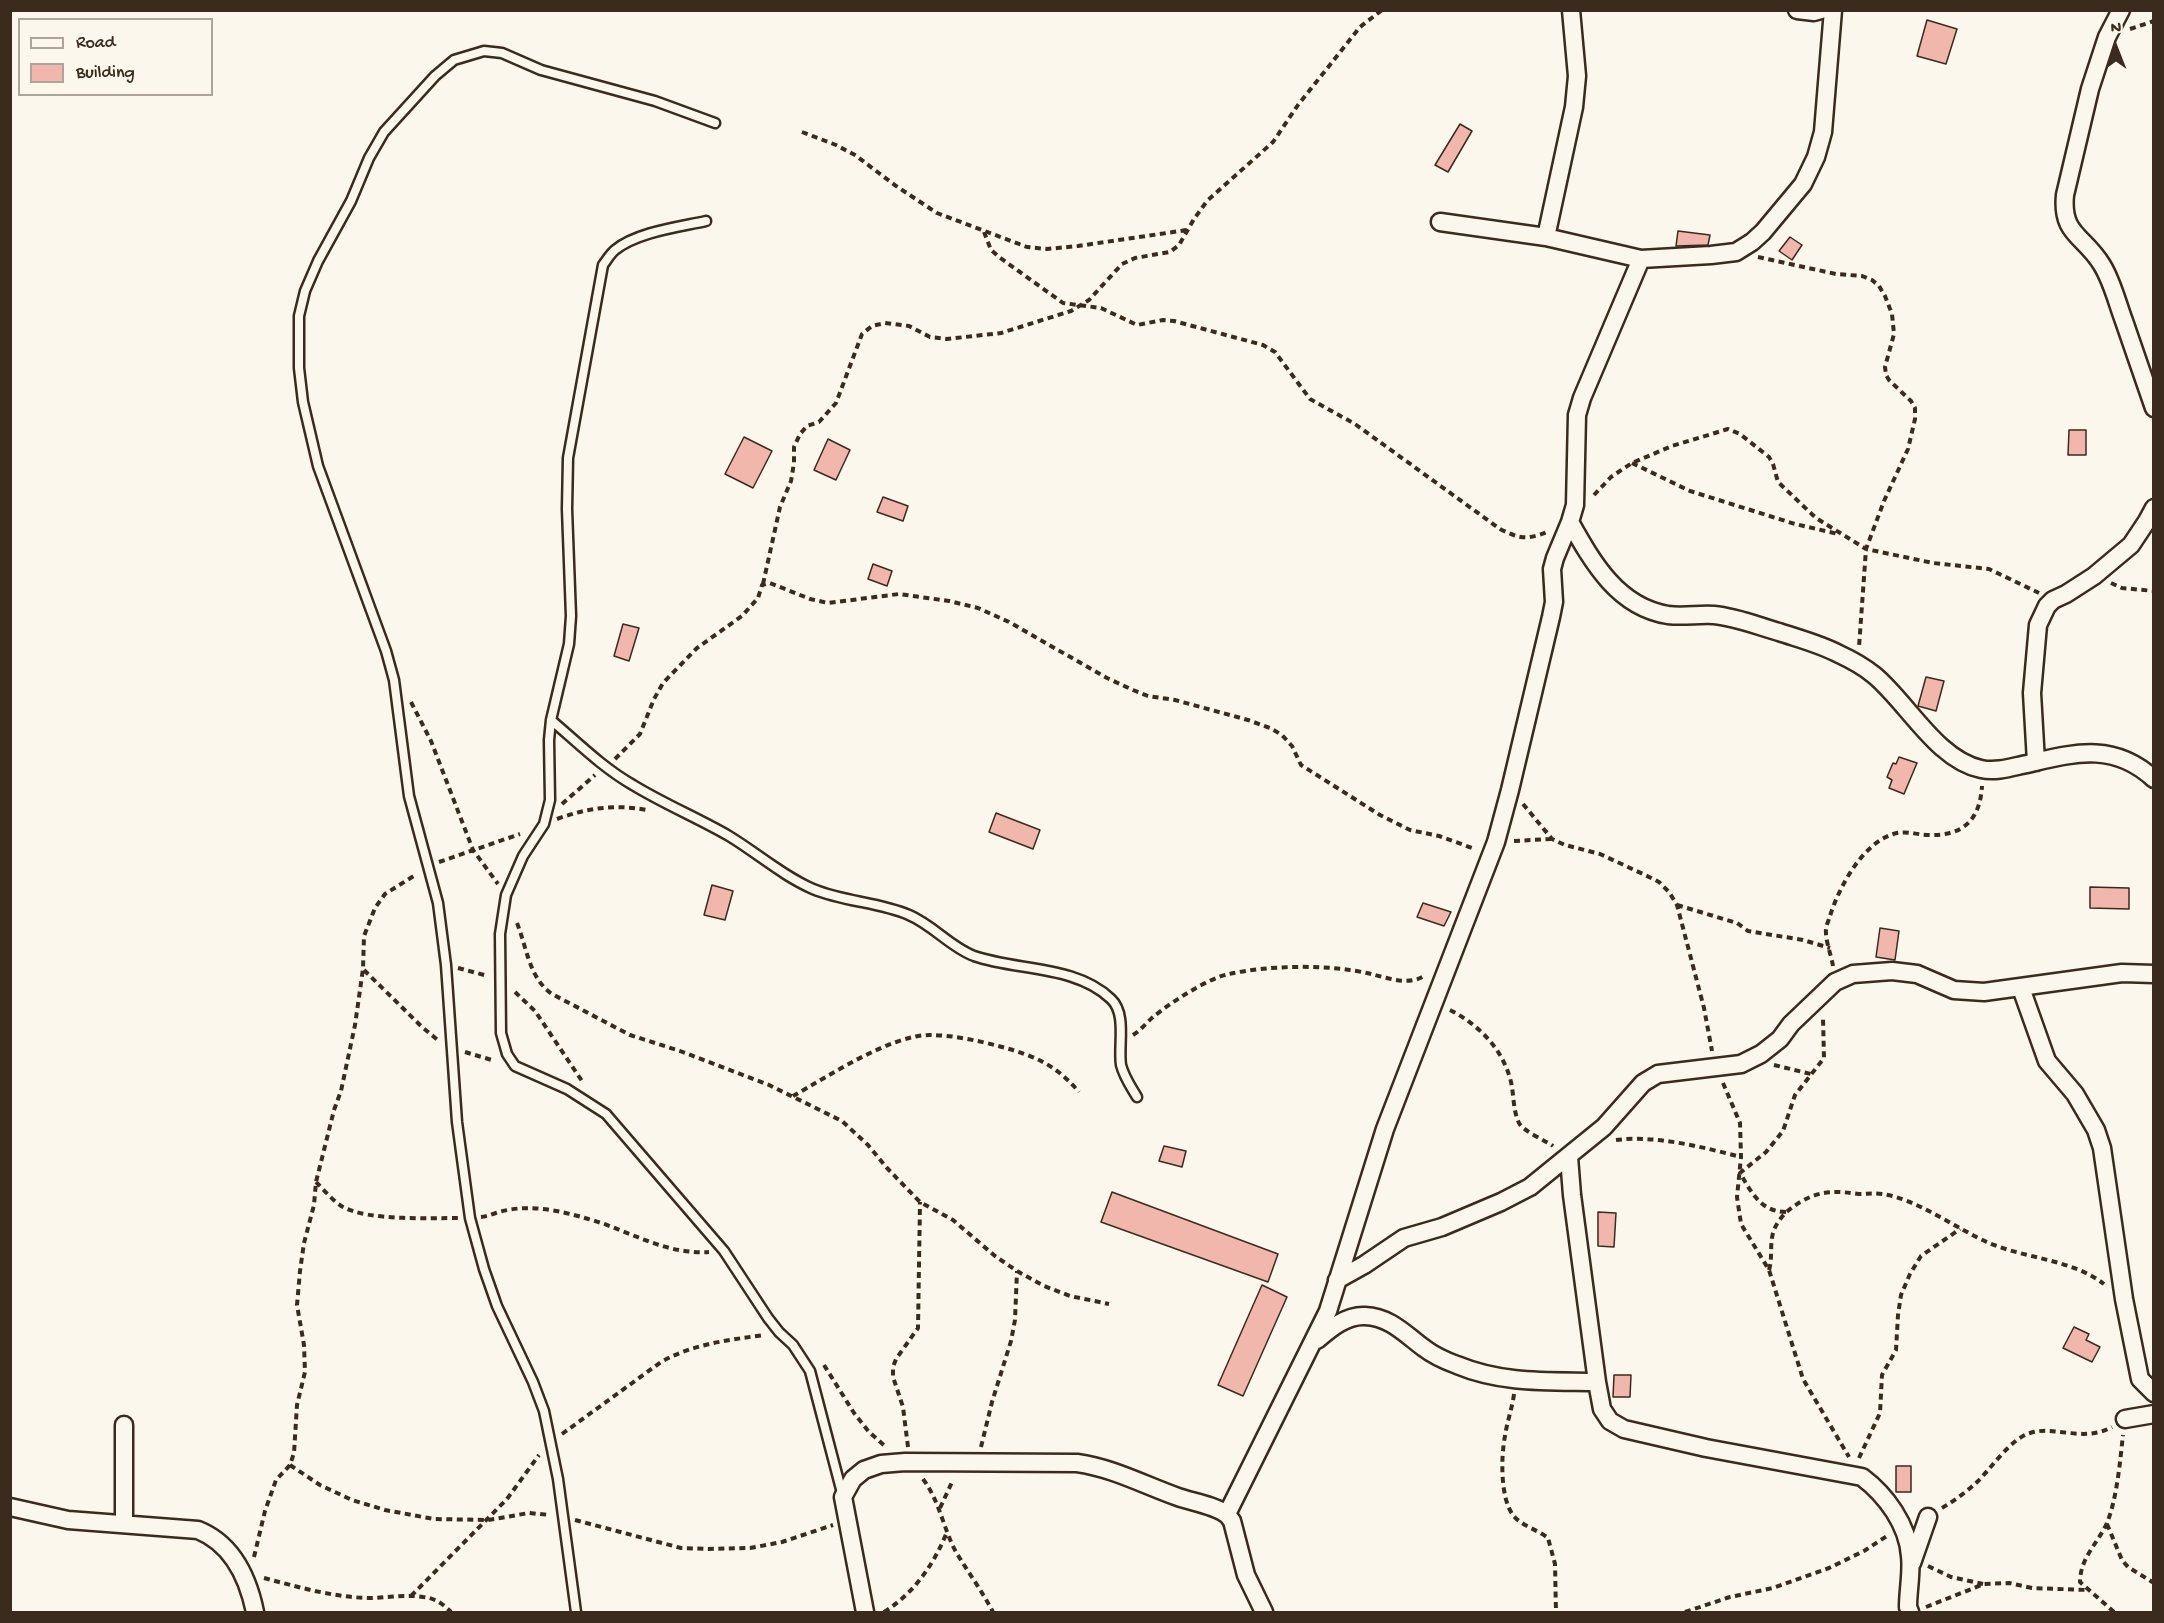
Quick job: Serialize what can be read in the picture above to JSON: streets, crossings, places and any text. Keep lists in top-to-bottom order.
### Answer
{
  "legend": ["Road", "Building"],
  "north": "top"
}
